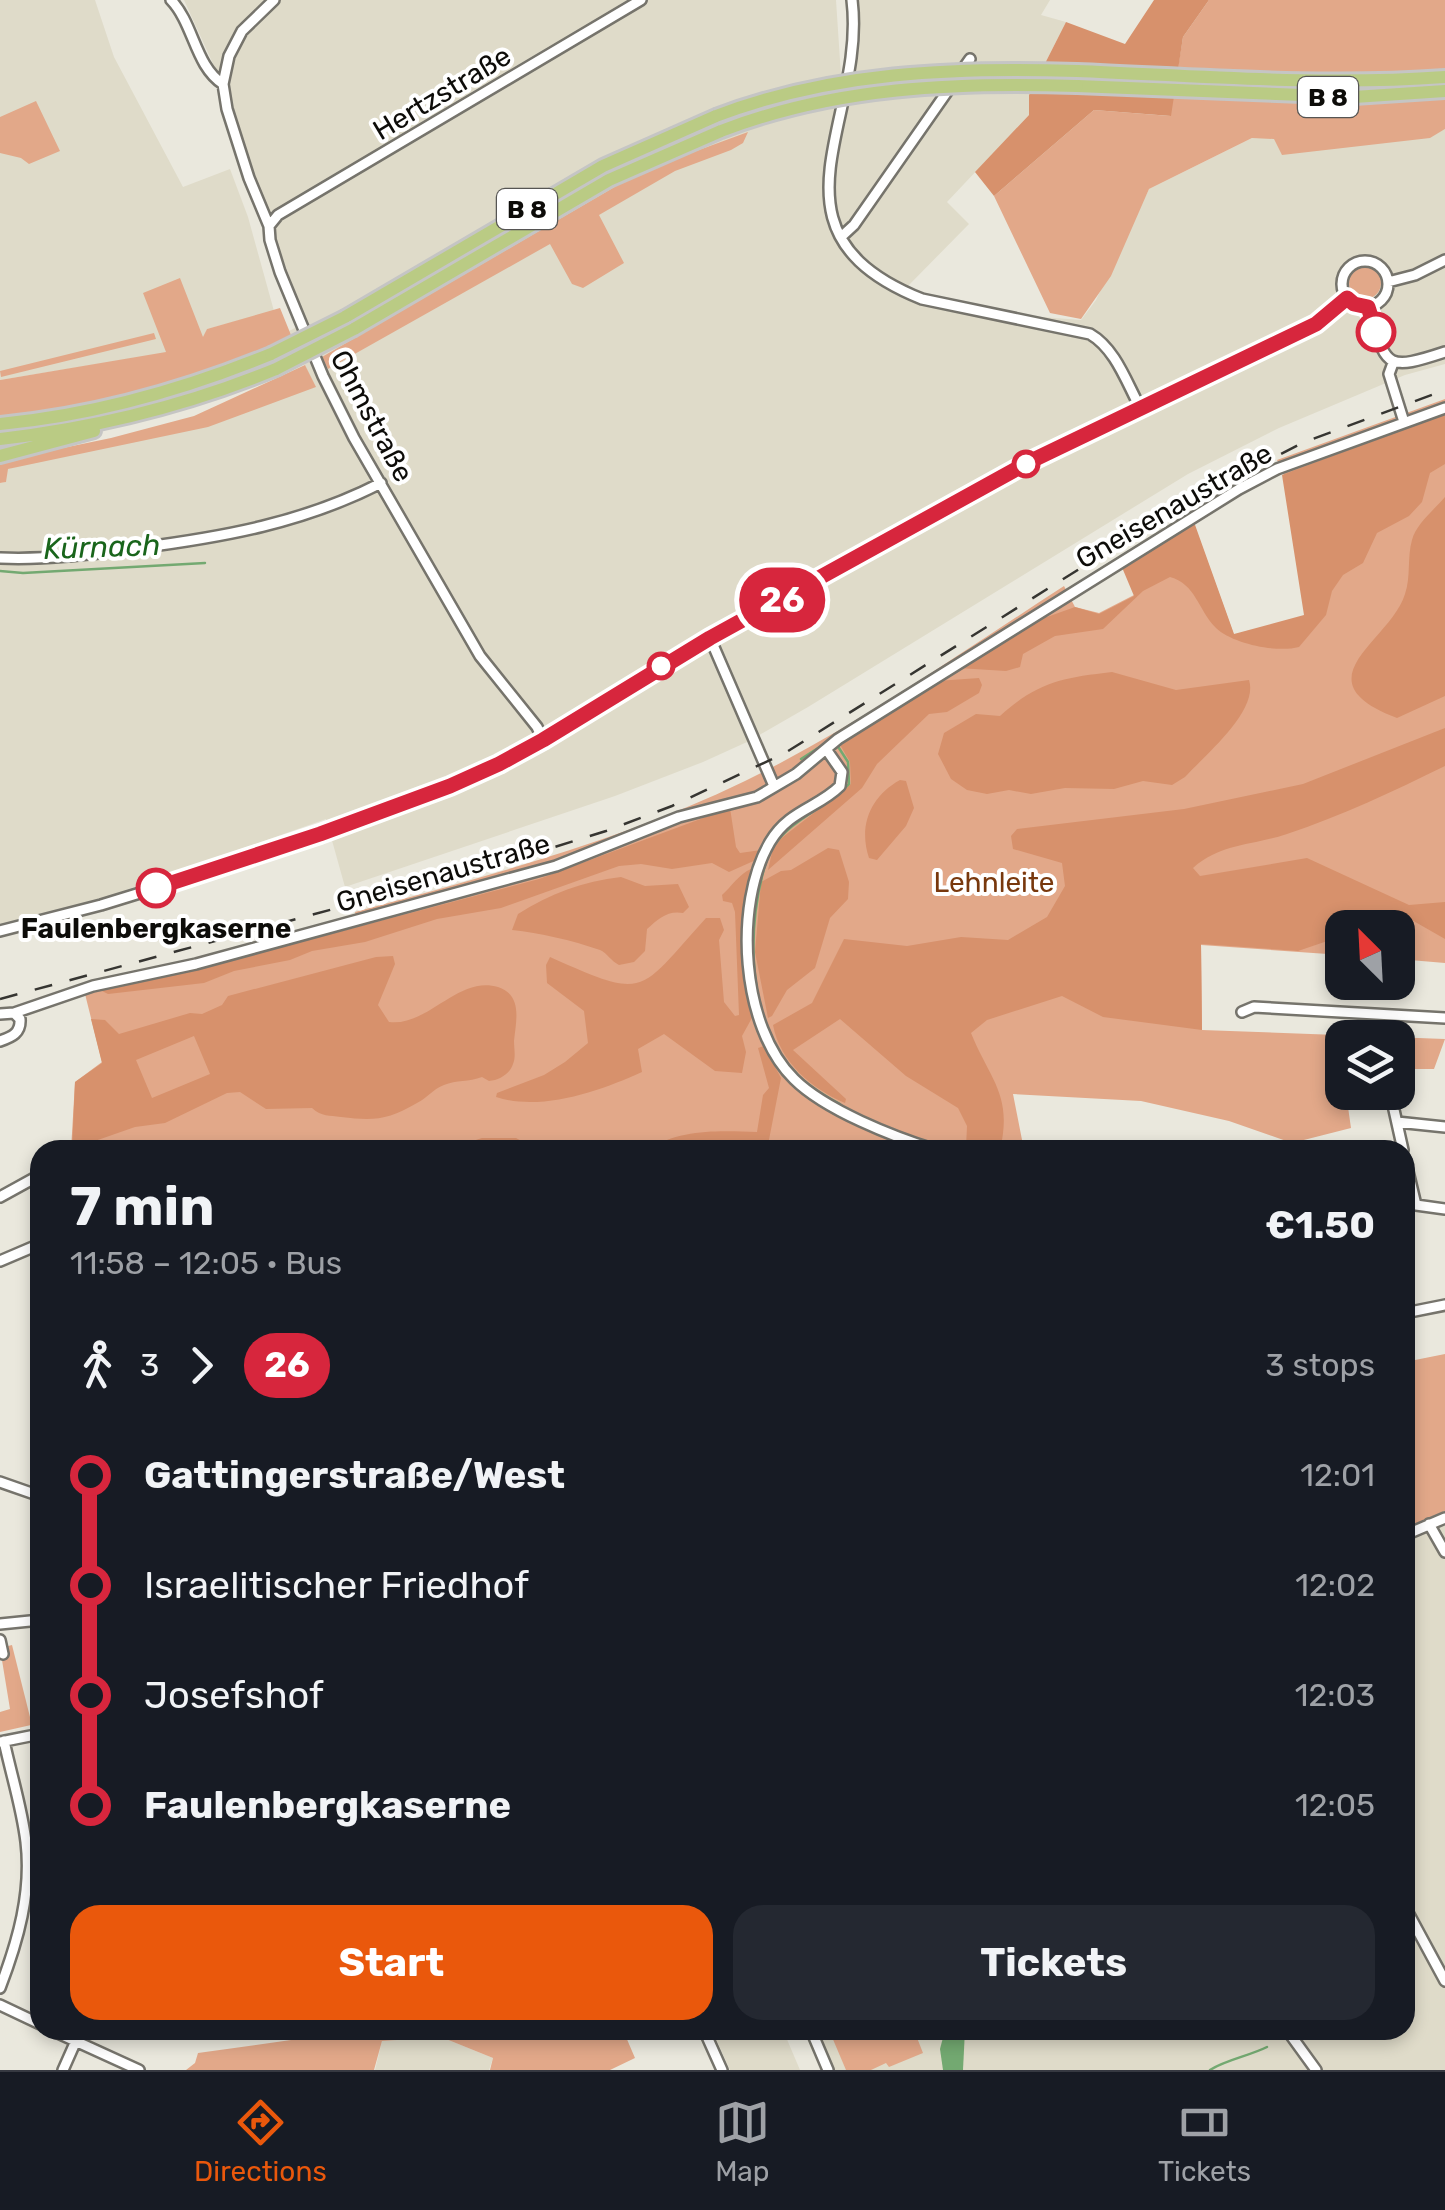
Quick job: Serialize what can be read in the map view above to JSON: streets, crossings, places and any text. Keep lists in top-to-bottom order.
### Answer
{
  "streets": {
    "highway": ["B 8"],
    "street": ["Hertzstraße", "Ohmstraße", "Gneisenaustraße"]
  },
  "crossings": [
    ["Hertzstraße", "Ohmstraße"]
  ],
  "water": ["Kürnach"],
  "parks": ["Lehnleite"],
  "places": ["Faulenbergkaserne"],
  "lines": ["bus line 26"],
  "north": "top left",
  "page": {
    "on_map": "26",
    "heading": ["7 min", "11:58 – 12:05 · Bus", "€1.50"],
    "legs": ["3", "26", "3 stops"],
    "list": [
      {
        "name": "Gattingerstraße/West",
        "value": "12:01"
      },
      {
        "name": "Israelitischer Friedhof",
        "value": "12:02"
      },
      {
        "name": "Josefshof",
        "value": "12:03"
      },
      {
        "name": "Faulenbergkaserne",
        "value": "12:05"
      }
    ],
    "buttons": ["Start", "Tickets"],
    "tabs": ["Directions", "Map", "Tickets"]
  }
}
